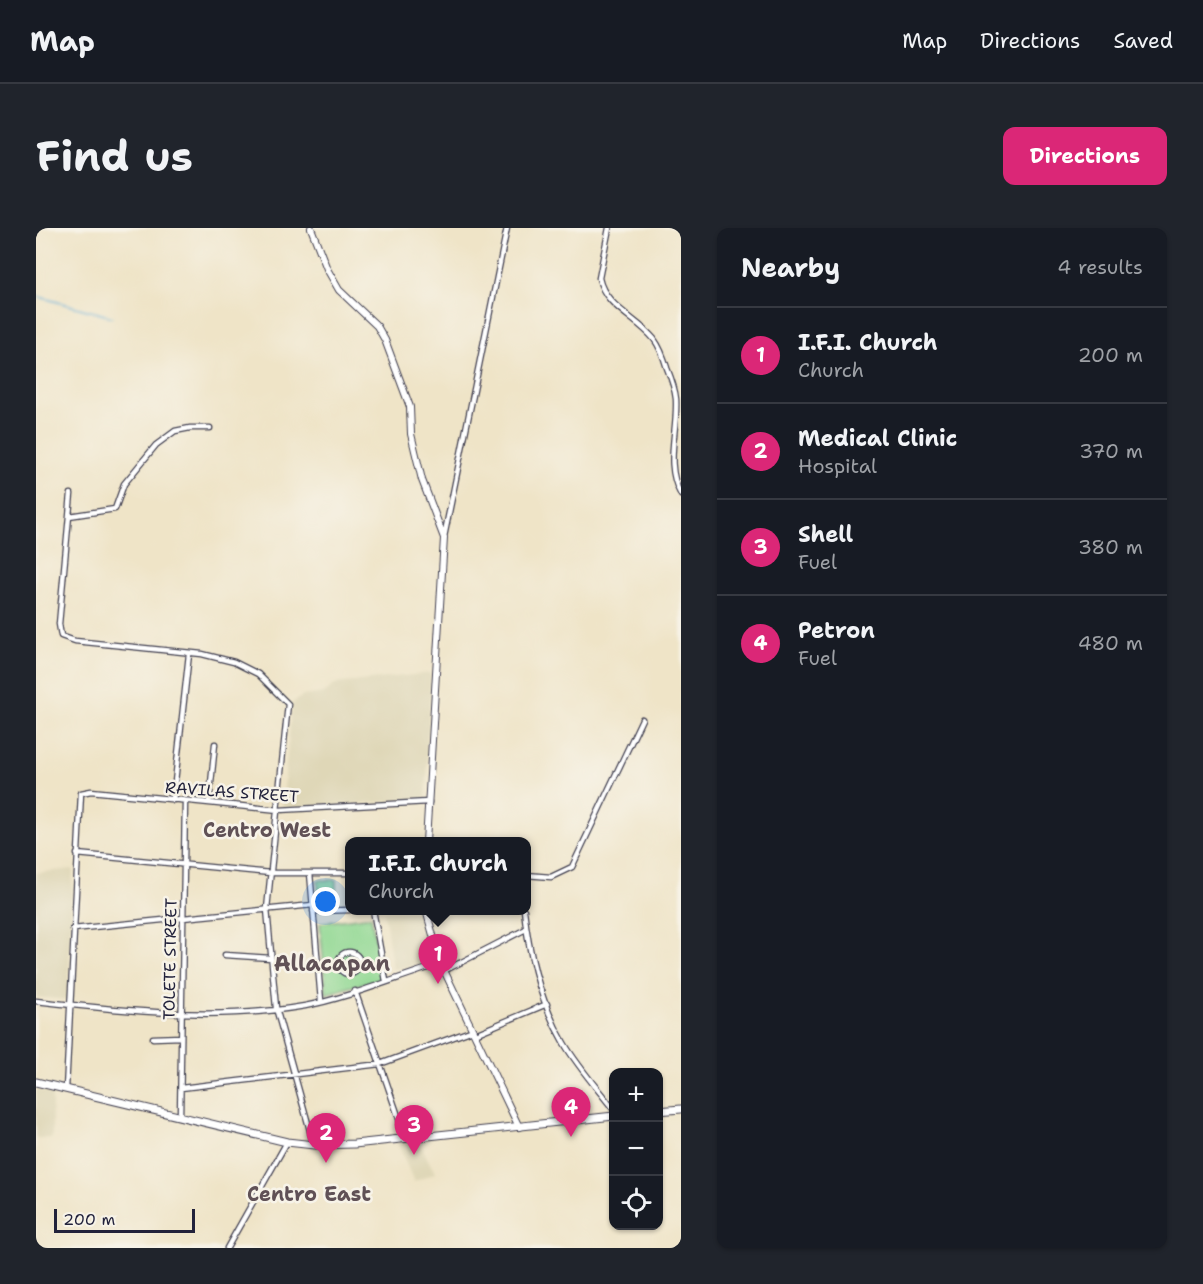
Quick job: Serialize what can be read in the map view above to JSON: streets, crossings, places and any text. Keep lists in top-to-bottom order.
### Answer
{
  "streets": {
    "street": ["RAVILAS STREET", "TOLETE STREET"]
  },
  "crossings": [
    ["RAVILAS STREET", "TOLETE STREET"]
  ],
  "districts": ["Centro West", "Allacapan", "Centro East"],
  "scale_bar": "200 m",
  "page": {
    "header": "Map",
    "nav": ["Map", "Directions", "Saved"],
    "buttons": "Directions",
    "title": "Find us",
    "heading": ["Nearby", "4 results"],
    "list": [
      {
        "mark": "1",
        "name": "I.F.I. Church",
        "note": "Church",
        "value": "200 m"
      },
      {
        "mark": "2",
        "name": "Medical Clinic",
        "note": "Hospital",
        "value": "370 m"
      },
      {
        "mark": "3",
        "name": "Shell",
        "note": "Fuel",
        "value": "380 m"
      },
      {
        "mark": "4",
        "name": "Petron",
        "note": "Fuel",
        "value": "480 m"
      }
    ],
    "popup": ["I.F.I. Church", "Church"],
    "pins": [
      "1",
      "4",
      "3",
      "2"
    ],
    "map_buttons": ["+", "−"],
    "scale": "200 m"
  }
}
